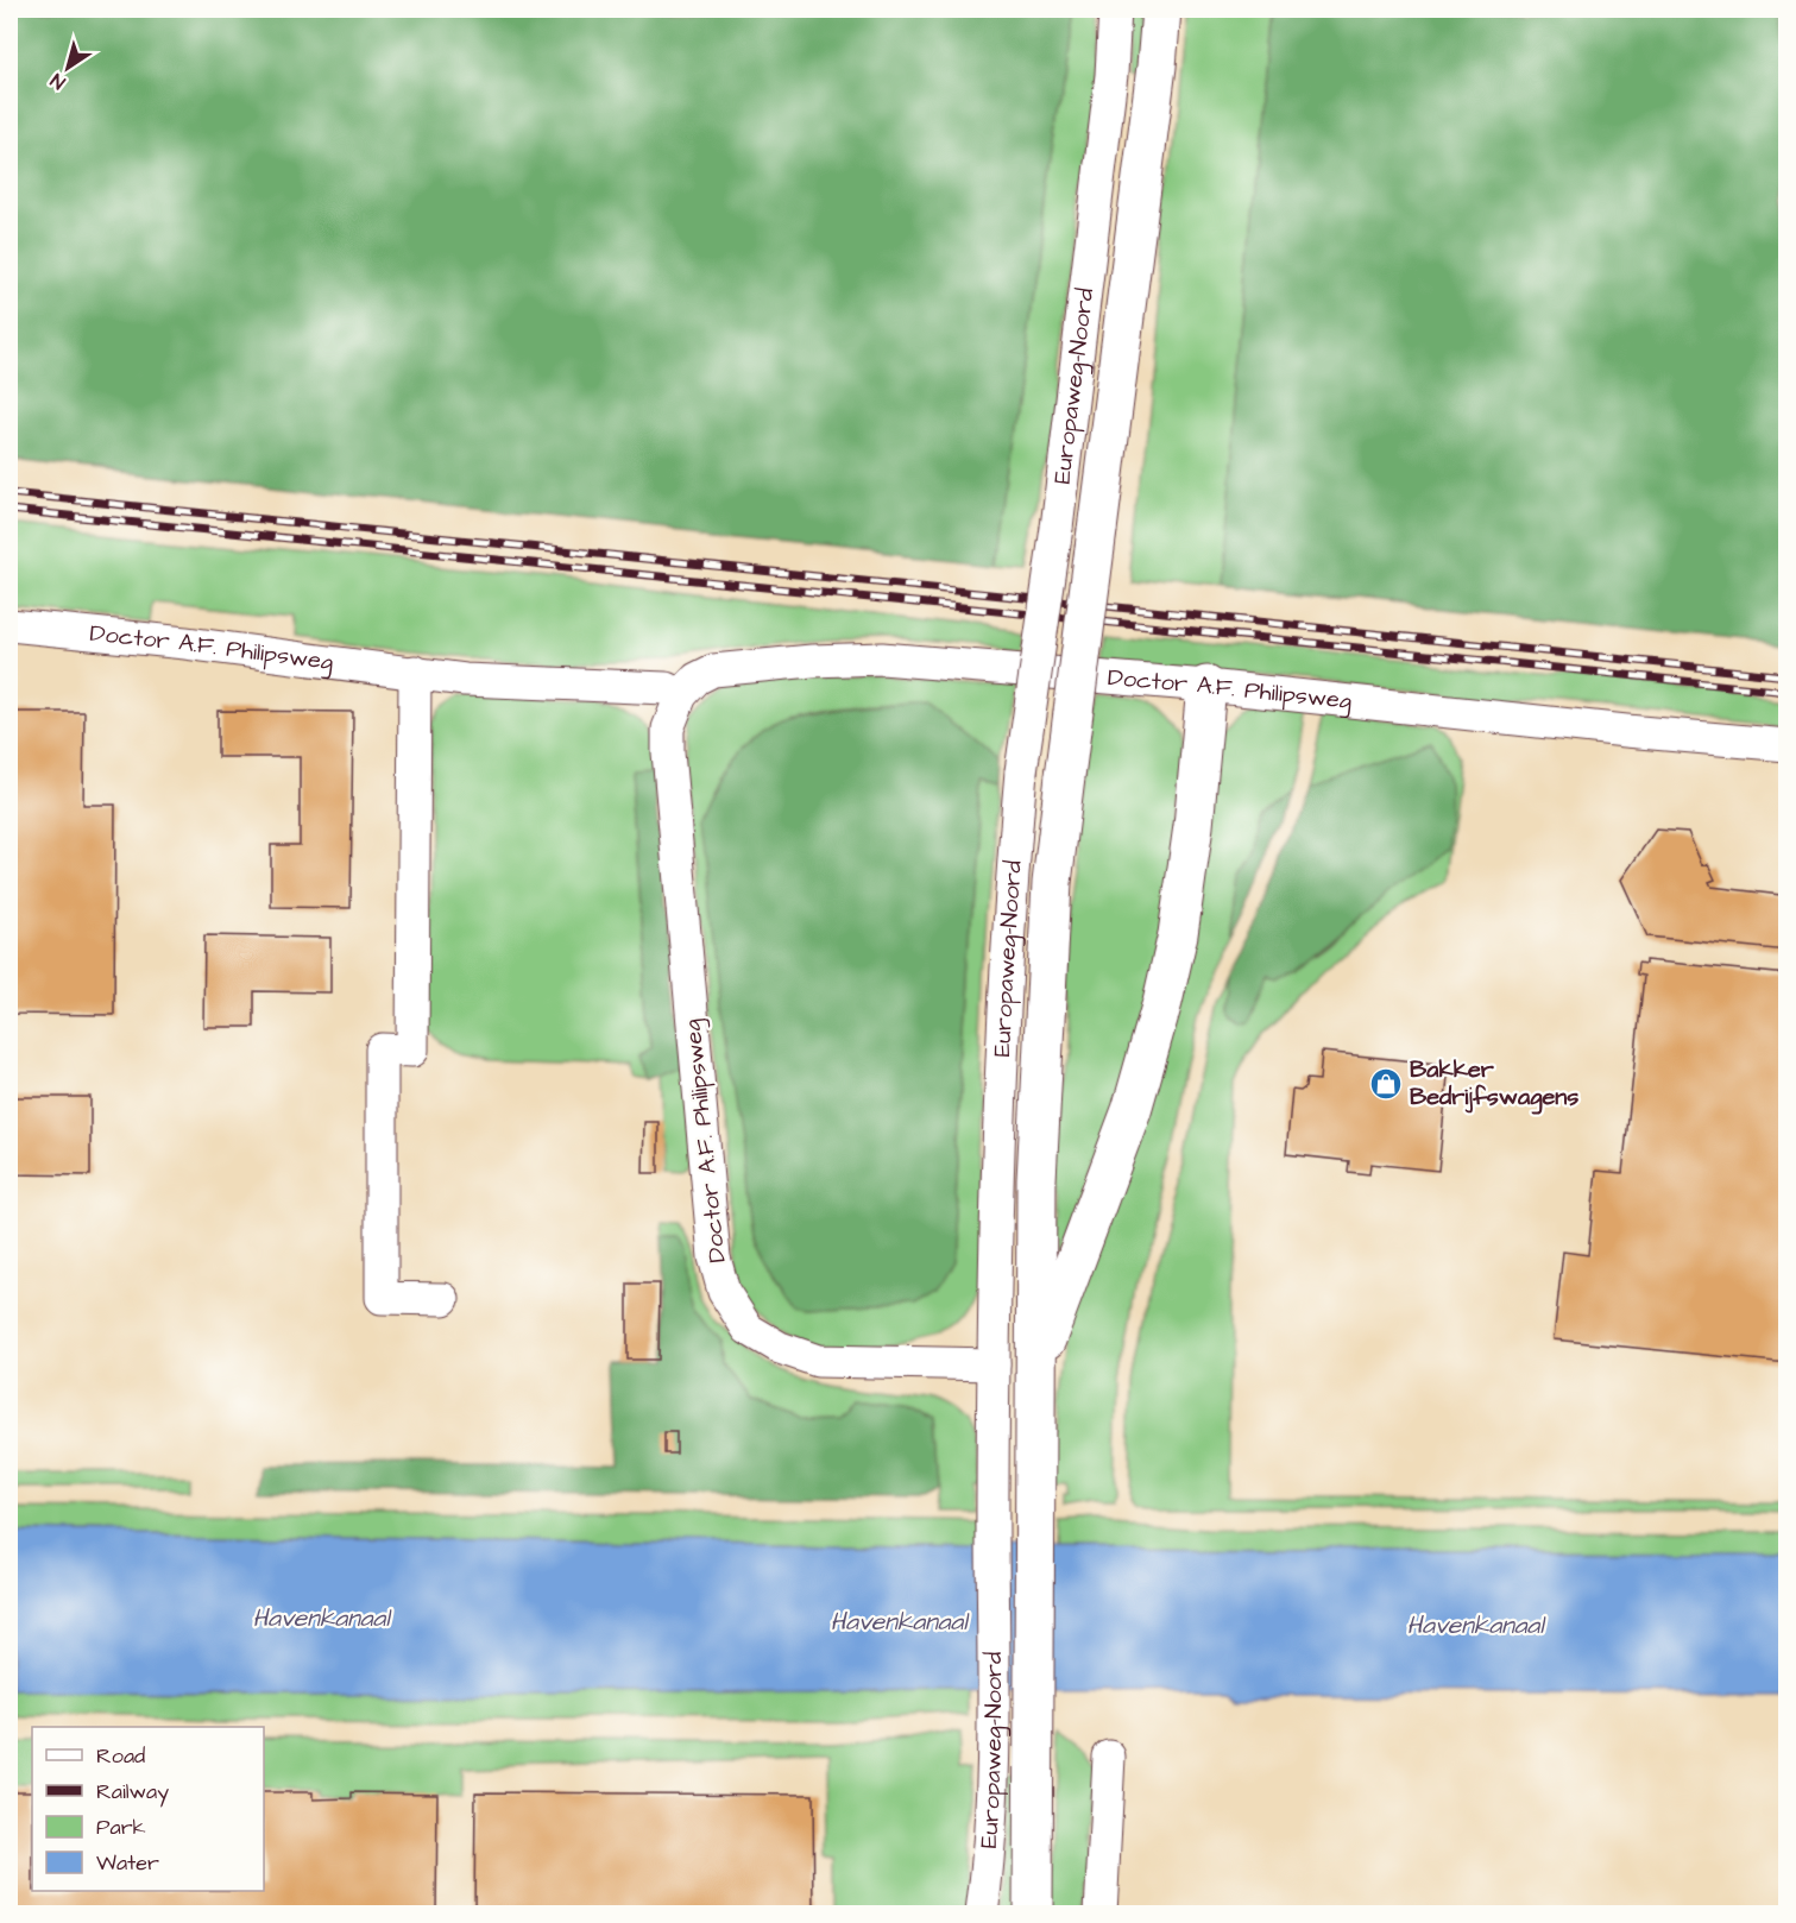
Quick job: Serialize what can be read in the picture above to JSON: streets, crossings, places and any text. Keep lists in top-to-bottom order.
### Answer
{
  "streets": {
    "main road": ["Europaweg-Noord"],
    "street": ["Doctor A.F. Philipsweg"]
  },
  "crossings": [
    ["Europaweg-Noord", "Doctor A.F. Philipsweg"]
  ],
  "water": ["Havenkanaal"],
  "places": {
    "shop": ["Bakker Bedrijfswagens"]
  },
  "legend": [
    "Road",
    "Railway",
    "Park",
    "Water"
  ],
  "north": "bottom left"
}
